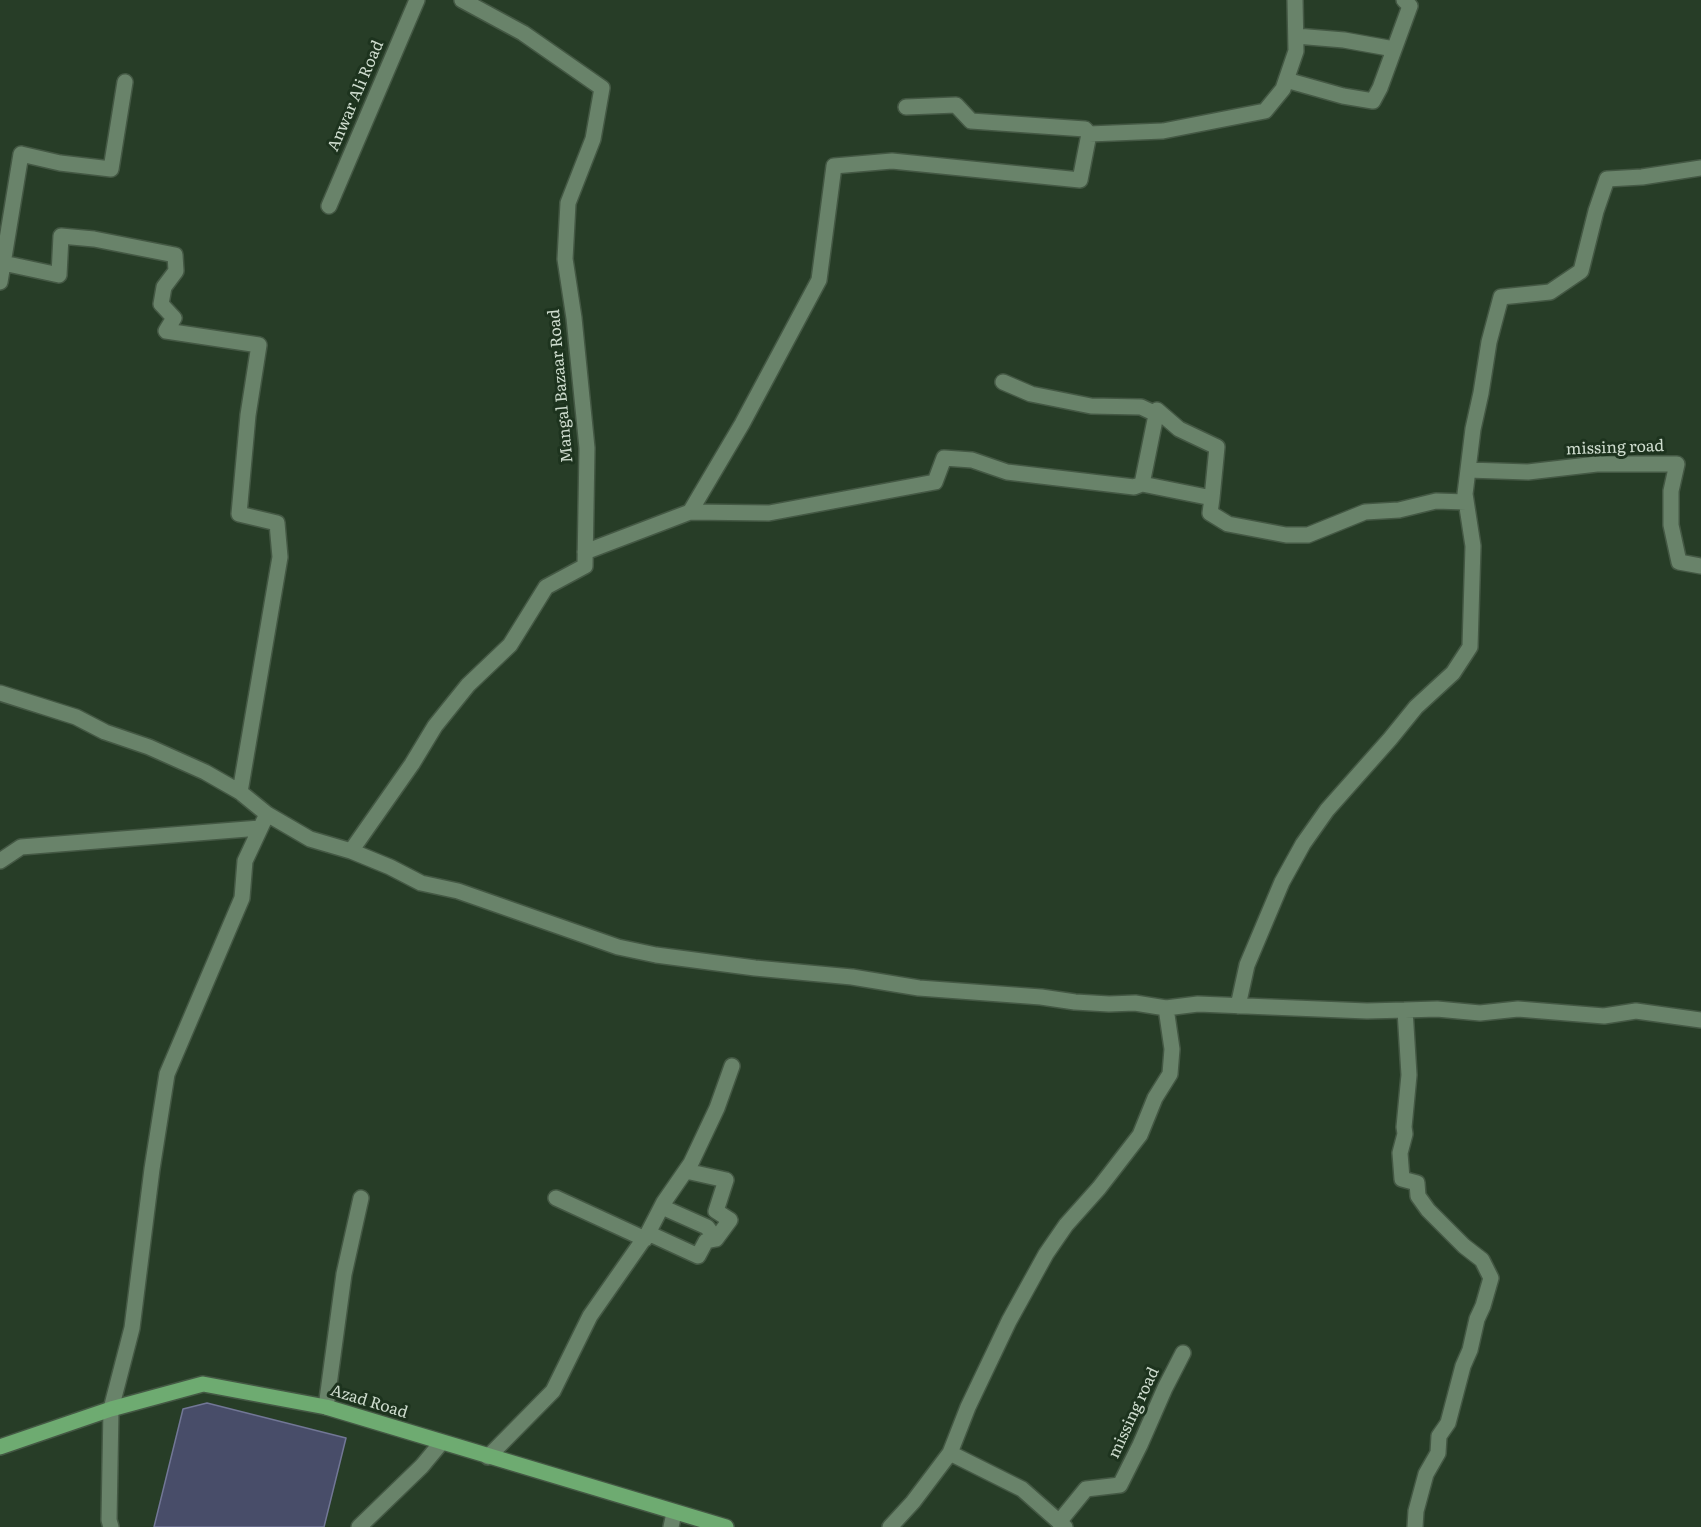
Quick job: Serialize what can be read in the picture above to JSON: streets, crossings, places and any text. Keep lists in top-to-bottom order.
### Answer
{
  "streets": {
    "main road": ["Azad Road"],
    "street": ["Anwar Ali Road", "Mangal Bazaar Road", "missing road"]
  }
}
